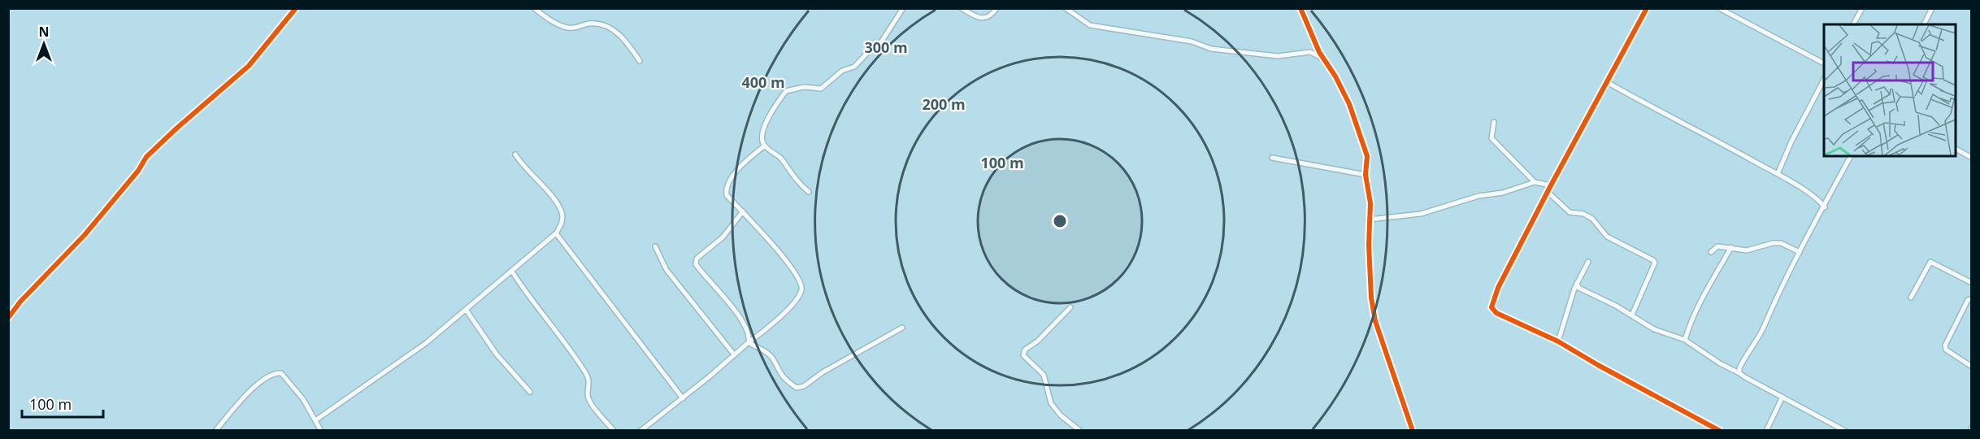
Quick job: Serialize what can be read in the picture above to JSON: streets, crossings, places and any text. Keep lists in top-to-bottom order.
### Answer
{
  "scale_bar": "100 m",
  "north": "top",
  "rings": [
    "300 m",
    "400 m",
    "200 m",
    "100 m"
  ]
}
